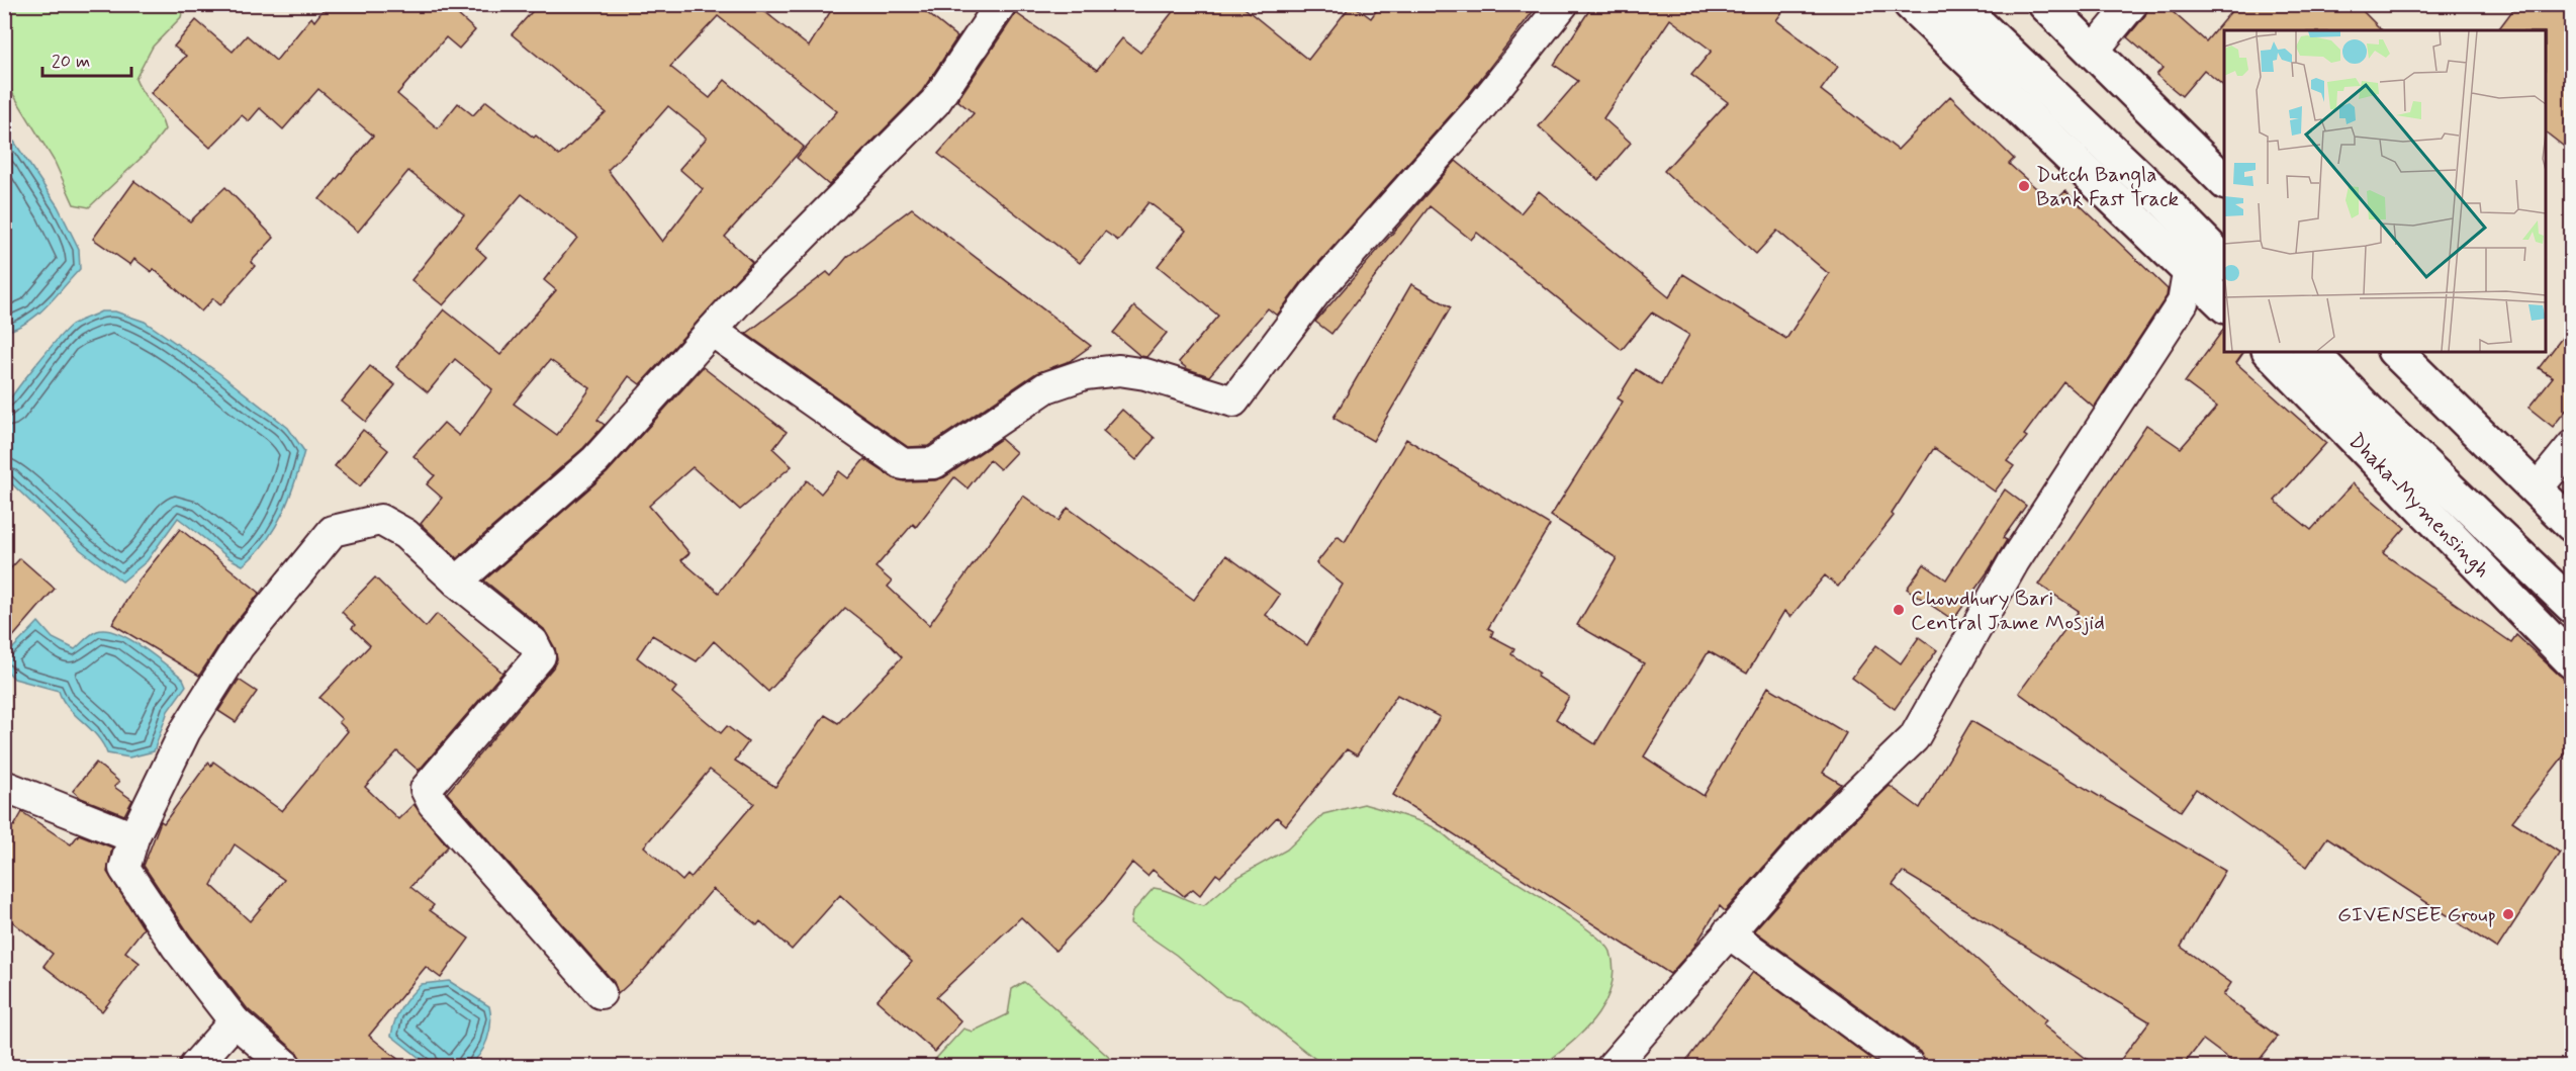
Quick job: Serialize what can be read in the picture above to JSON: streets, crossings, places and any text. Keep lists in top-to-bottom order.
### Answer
{
  "streets": {
    "highway": ["Dhaka-Mymensingh"]
  },
  "places": ["Dutch Bangla Bank Fast Track", "Chowdhury Bari Central Jame Mosjid", "GIVENSEE Group"],
  "scale_bar": "20 m"
}
